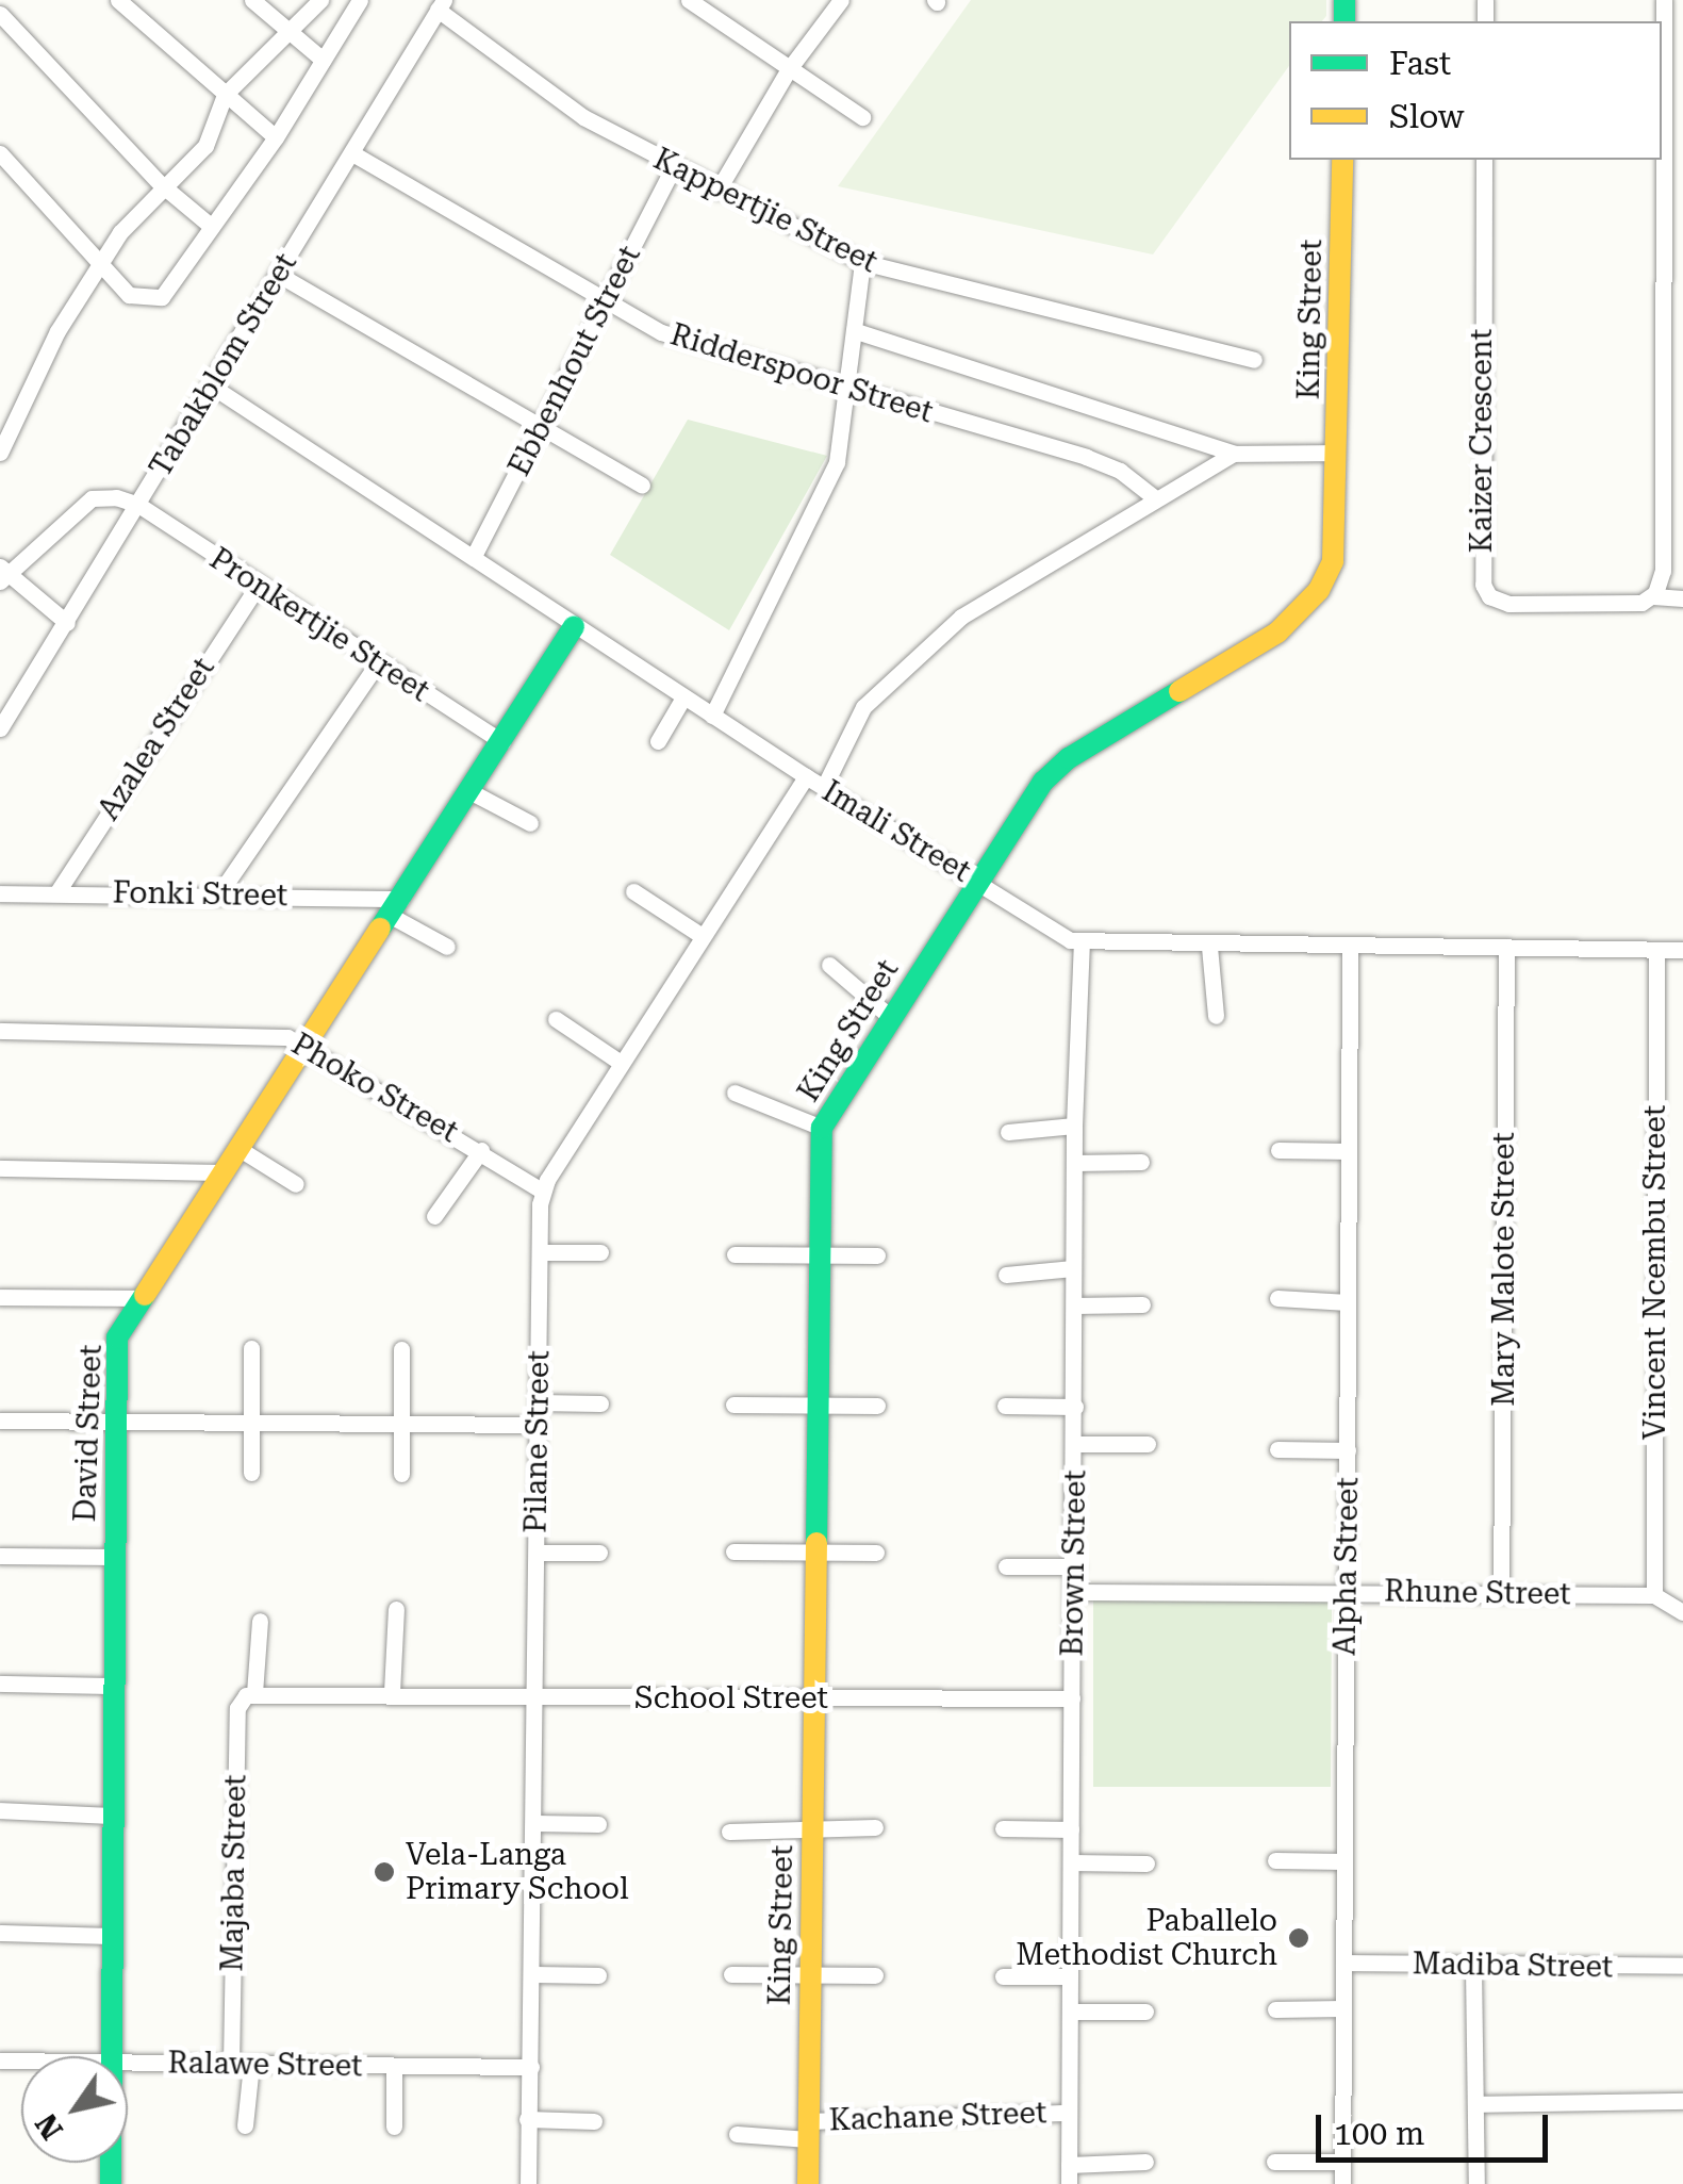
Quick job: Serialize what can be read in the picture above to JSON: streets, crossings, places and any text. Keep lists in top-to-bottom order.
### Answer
{
  "streets": {
    "street": [
      "Kappertjie Street",
      "King Street",
      "Ebbenhout Street",
      "Tabakblom Street",
      "Ridderspoor Street",
      "Kaizer Crescent",
      "Pronkertjie Street",
      "Azalea Street",
      "Imali Street",
      "Fonki Street",
      "Phoko Street",
      "Mary Malote Street",
      "Vincent Ncembu Street",
      "David Street",
      "Pilane Street",
      "Brown Street",
      "Alpha Street",
      "Rhune Street",
      "School Street",
      "Majaba Street",
      "Madiba Street",
      "Ralawe Street",
      "Kachane Street"
    ]
  },
  "crossings": [
    ["Kappertjie Street", "Ebbenhout Street"],
    ["Kappertjie Street", "Tabakblom Street"],
    ["King Street", "Imali Street"],
    ["King Street", "School Street"],
    ["King Street", "Kachane Street"],
    ["Ebbenhout Street", "Ridderspoor Street"],
    ["Ebbenhout Street", "Imali Street"],
    ["Tabakblom Street", "Ridderspoor Street"],
    ["Tabakblom Street", "Pronkertjie Street"],
    ["Tabakblom Street", "Imali Street"],
    ["Pronkertjie Street", "Azalea Street"],
    ["Pronkertjie Street", "David Street"],
    ["Azalea Street", "Fonki Street"],
    ["Imali Street", "Mary Malote Street"],
    ["Imali Street", "Vincent Ncembu Street"],
    ["Imali Street", "David Street"],
    ["Imali Street", "Pilane Street"],
    ["Imali Street", "Brown Street"],
    ["Imali Street", "Alpha Street"],
    ["Fonki Street", "David Street"],
    ["Phoko Street", "David Street"],
    ["Phoko Street", "Pilane Street"],
    ["Mary Malote Street", "Rhune Street"],
    ["Vincent Ncembu Street", "Rhune Street"],
    ["Pilane Street", "School Street"],
    ["Pilane Street", "Ralawe Street"],
    ["Brown Street", "Rhune Street"],
    ["Brown Street", "School Street"],
    ["Brown Street", "Kachane Street"],
    ["Alpha Street", "Rhune Street"],
    ["Alpha Street", "Madiba Street"],
    ["School Street", "Majaba Street"],
    ["Majaba Street", "Ralawe Street"]
  ],
  "places": ["Vela-Langa Primary School", "Paballelo Methodist Church"],
  "legend": ["Fast", "Slow"],
  "scale_bar": "100 m",
  "north": "bottom left"
}
